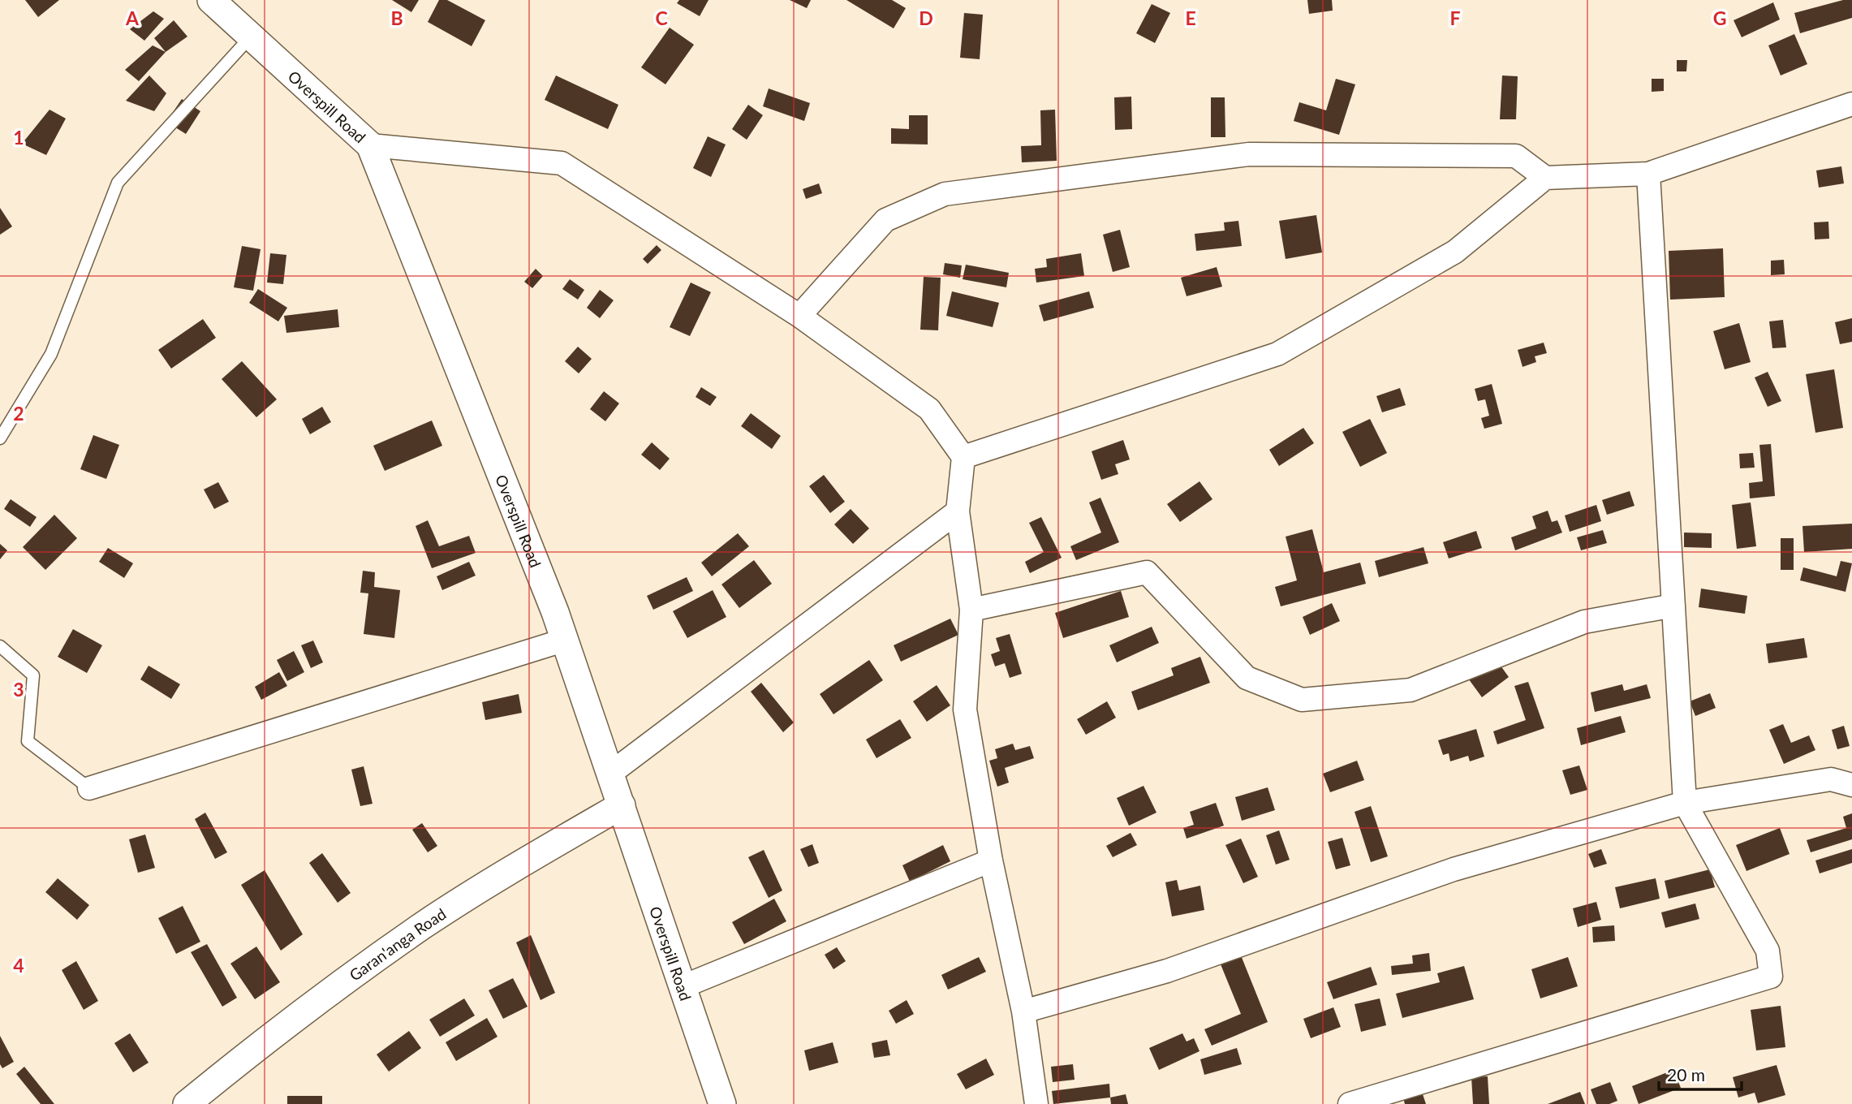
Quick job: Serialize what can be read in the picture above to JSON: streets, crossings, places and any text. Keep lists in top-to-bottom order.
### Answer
{
  "streets": {
    "street": ["Overspill Road", "Garan'anga Road"]
  },
  "crossings": [
    ["Overspill Road", "Garan'anga Road"]
  ],
  "scale_bar": "20 m",
  "grid": {
    "columns": [
      "A",
      "B",
      "C",
      "D",
      "E",
      "F",
      "G"
    ],
    "rows": [
      "1",
      "2",
      "3",
      "4"
    ]
  }
}
